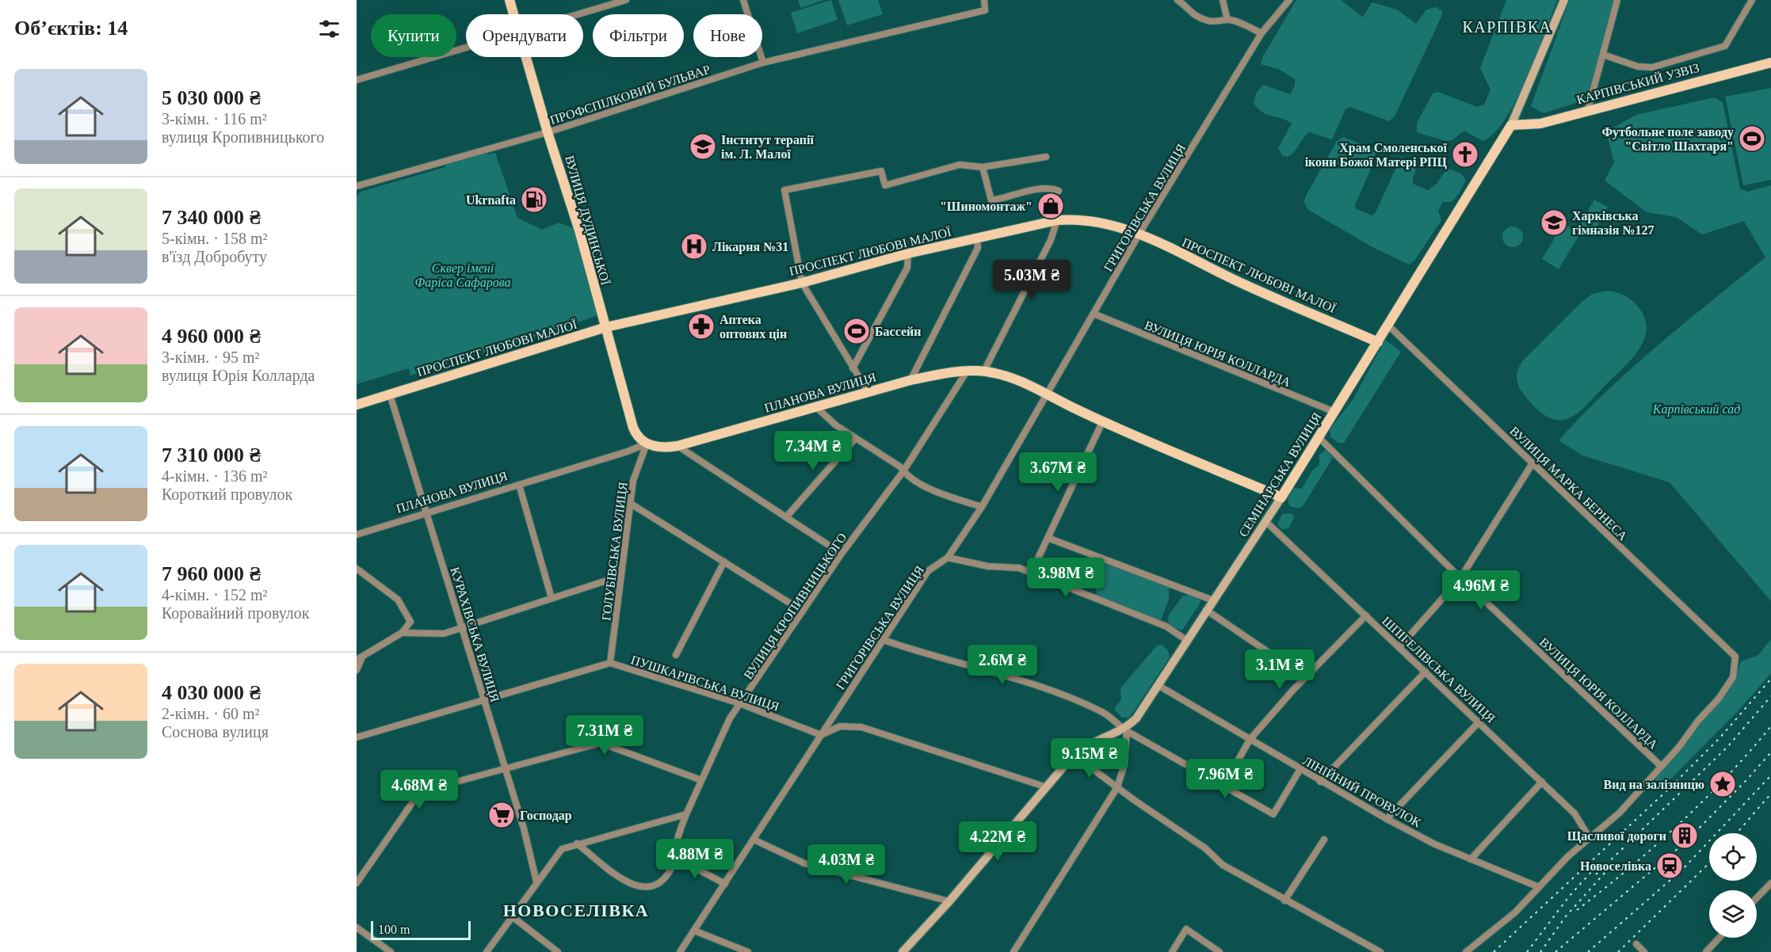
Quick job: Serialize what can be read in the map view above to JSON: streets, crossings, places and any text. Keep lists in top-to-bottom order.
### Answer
{
  "streets": {
    "main road": [
      "КАРПІВСЬКИЙ УЗВІЗ",
      "ВУЛИЦЯ ДУДИНСЬКОЇ",
      "ПРОСПЕКТ ЛЮБОВІ МАЛОЇ",
      "ПЛАНОВА ВУЛИЦЯ",
      "СЕМІНАРСЬКА ВУЛИЦЯ"
    ],
    "street": [
      "ПРОФСПІЛКОВИЙ БУЛЬВАР",
      "ГРИГОРІВСЬКА ВУЛИЦЯ",
      "ВУЛИЦЯ ЮРІЯ КОЛЛАРДА",
      "ВУЛИЦЯ МАРКА БЕРНЕСА",
      "ГОЛУБІВСЬКА ВУЛИЦЯ",
      "ВУЛИЦЯ КРОПИВНИЦЬКОГО",
      "КУРАХІВСЬКА ВУЛИЦЯ",
      "ШПІГЕЛІВСЬКА ВУЛИЦЯ",
      "ПУШКАРІВСЬКА ВУЛИЦЯ",
      "ЛІНІЙНИЙ ПРОВУЛОК"
    ]
  },
  "crossings": [
    ["КАРПІВСЬКИЙ УЗВІЗ", "СЕМІНАРСЬКА ВУЛИЦЯ"],
    ["ПРОФСПІЛКОВИЙ БУЛЬВАР", "ВУЛИЦЯ ДУДИНСЬКОЇ"],
    ["ГРИГОРІВСЬКА ВУЛИЦЯ", "ПРОСПЕКТ ЛЮБОВІ МАЛОЇ"],
    ["ГРИГОРІВСЬКА ВУЛИЦЯ", "ВУЛИЦЯ ЮРІЯ КОЛЛАРДА"],
    ["ГРИГОРІВСЬКА ВУЛИЦЯ", "ПЛАНОВА ВУЛИЦЯ"],
    ["ГРИГОРІВСЬКА ВУЛИЦЯ", "ПУШКАРІВСЬКА ВУЛИЦЯ"],
    ["ВУЛИЦЯ ДУДИНСЬКОЇ", "ПРОСПЕКТ ЛЮБОВІ МАЛОЇ"],
    ["ВУЛИЦЯ ДУДИНСЬКОЇ", "ПЛАНОВА ВУЛИЦЯ"],
    ["ВУЛИЦЯ ДУДИНСЬКОЇ", "ГОЛУБІВСЬКА ВУЛИЦЯ"],
    ["ПРОСПЕКТ ЛЮБОВІ МАЛОЇ", "СЕМІНАРСЬКА ВУЛИЦЯ"],
    ["ПРОСПЕКТ ЛЮБОВІ МАЛОЇ", "КУРАХІВСЬКА ВУЛИЦЯ"],
    ["ВУЛИЦЯ ЮРІЯ КОЛЛАРДА", "СЕМІНАРСЬКА ВУЛИЦЯ"],
    ["ВУЛИЦЯ ЮРІЯ КОЛЛАРДА", "ВУЛИЦЯ МАРКА БЕРНЕСА"],
    ["ПЛАНОВА ВУЛИЦЯ", "СЕМІНАРСЬКА ВУЛИЦЯ"],
    ["ПЛАНОВА ВУЛИЦЯ", "ГОЛУБІВСЬКА ВУЛИЦЯ"],
    ["ПЛАНОВА ВУЛИЦЯ", "ВУЛИЦЯ КРОПИВНИЦЬКОГО"],
    ["ПЛАНОВА ВУЛИЦЯ", "КУРАХІВСЬКА ВУЛИЦЯ"],
    ["СЕМІНАРСЬКА ВУЛИЦЯ", "ВУЛИЦЯ МАРКА БЕРНЕСА"],
    ["СЕМІНАРСЬКА ВУЛИЦЯ", "ШПІГЕЛІВСЬКА ВУЛИЦЯ"],
    ["СЕМІНАРСЬКА ВУЛИЦЯ", "ЛІНІЙНИЙ ПРОВУЛОК"],
    ["ГОЛУБІВСЬКА ВУЛИЦЯ", "ПУШКАРІВСЬКА ВУЛИЦЯ"],
    ["ВУЛИЦЯ КРОПИВНИЦЬКОГО", "ПУШКАРІВСЬКА ВУЛИЦЯ"],
    ["КУРАХІВСЬКА ВУЛИЦЯ", "ПУШКАРІВСЬКА ВУЛИЦЯ"]
  ],
  "districts": ["КАРПІВКА", "НОВОСЕЛІВКА"],
  "parks": ["Сквер імені Фаріса Сафарова", "Карпівський сад"],
  "places": {
    "sports": ["Футбольне поле заводу \"Світло Шахтаря\"", "Бассейн"],
    "school or university": ["Інститут терапії ім. Л. Малої", "Харківська гімназія №127"],
    "church": ["Храм Смоленської ікони Божої Матері РПЦ"],
    "fuel station": ["Ukrnafta"],
    "shop": ["\"Шиномонтаж\""],
    "hospital": ["Лікарня №31"],
    "pharmacy": ["Аптека оптових цін"],
    "place": ["Вид на залізницю"],
    "supermarket": ["Господар"],
    "building": ["Щасливої дороги"],
    "station": ["Новоселівка"]
  },
  "scale_bar": "100 m",
  "page": {
    "heading": "Об’єктів: 14",
    "chip": [
      "Купити",
      "Орендувати",
      "Фільтри",
      "Нове"
    ],
    "list": [
      {
        "name": "5 030 000 ₴",
        "note": "3-кімн. · 116 m² · вулиця Кропивницького"
      },
      {
        "name": "7 340 000 ₴",
        "note": "5-кімн. · 158 m² · в'їзд Добробуту"
      },
      {
        "name": "4 960 000 ₴",
        "note": "3-кімн. · 95 m² · вулиця Юрія Колларда"
      },
      {
        "name": "7 310 000 ₴",
        "note": "4-кімн. · 136 m² · Короткий провулок"
      },
      {
        "name": "7 960 000 ₴",
        "note": "4-кімн. · 152 m² · Коровайний провулок"
      },
      {
        "name": "4 030 000 ₴",
        "note": "2-кімн. · 60 m² · Соснова вулиця"
      }
    ],
    "price": [
      "5.03M ₴",
      "7.34M ₴",
      "3.67M ₴",
      "3.98M ₴",
      "4.96M ₴",
      "2.6M ₴",
      "3.1M ₴",
      "7.31M ₴",
      "9.15M ₴",
      "7.96M ₴",
      "4.68M ₴",
      "4.22M ₴",
      "4.88M ₴",
      "4.03M ₴"
    ],
    "scale": "100 m"
  }
}
